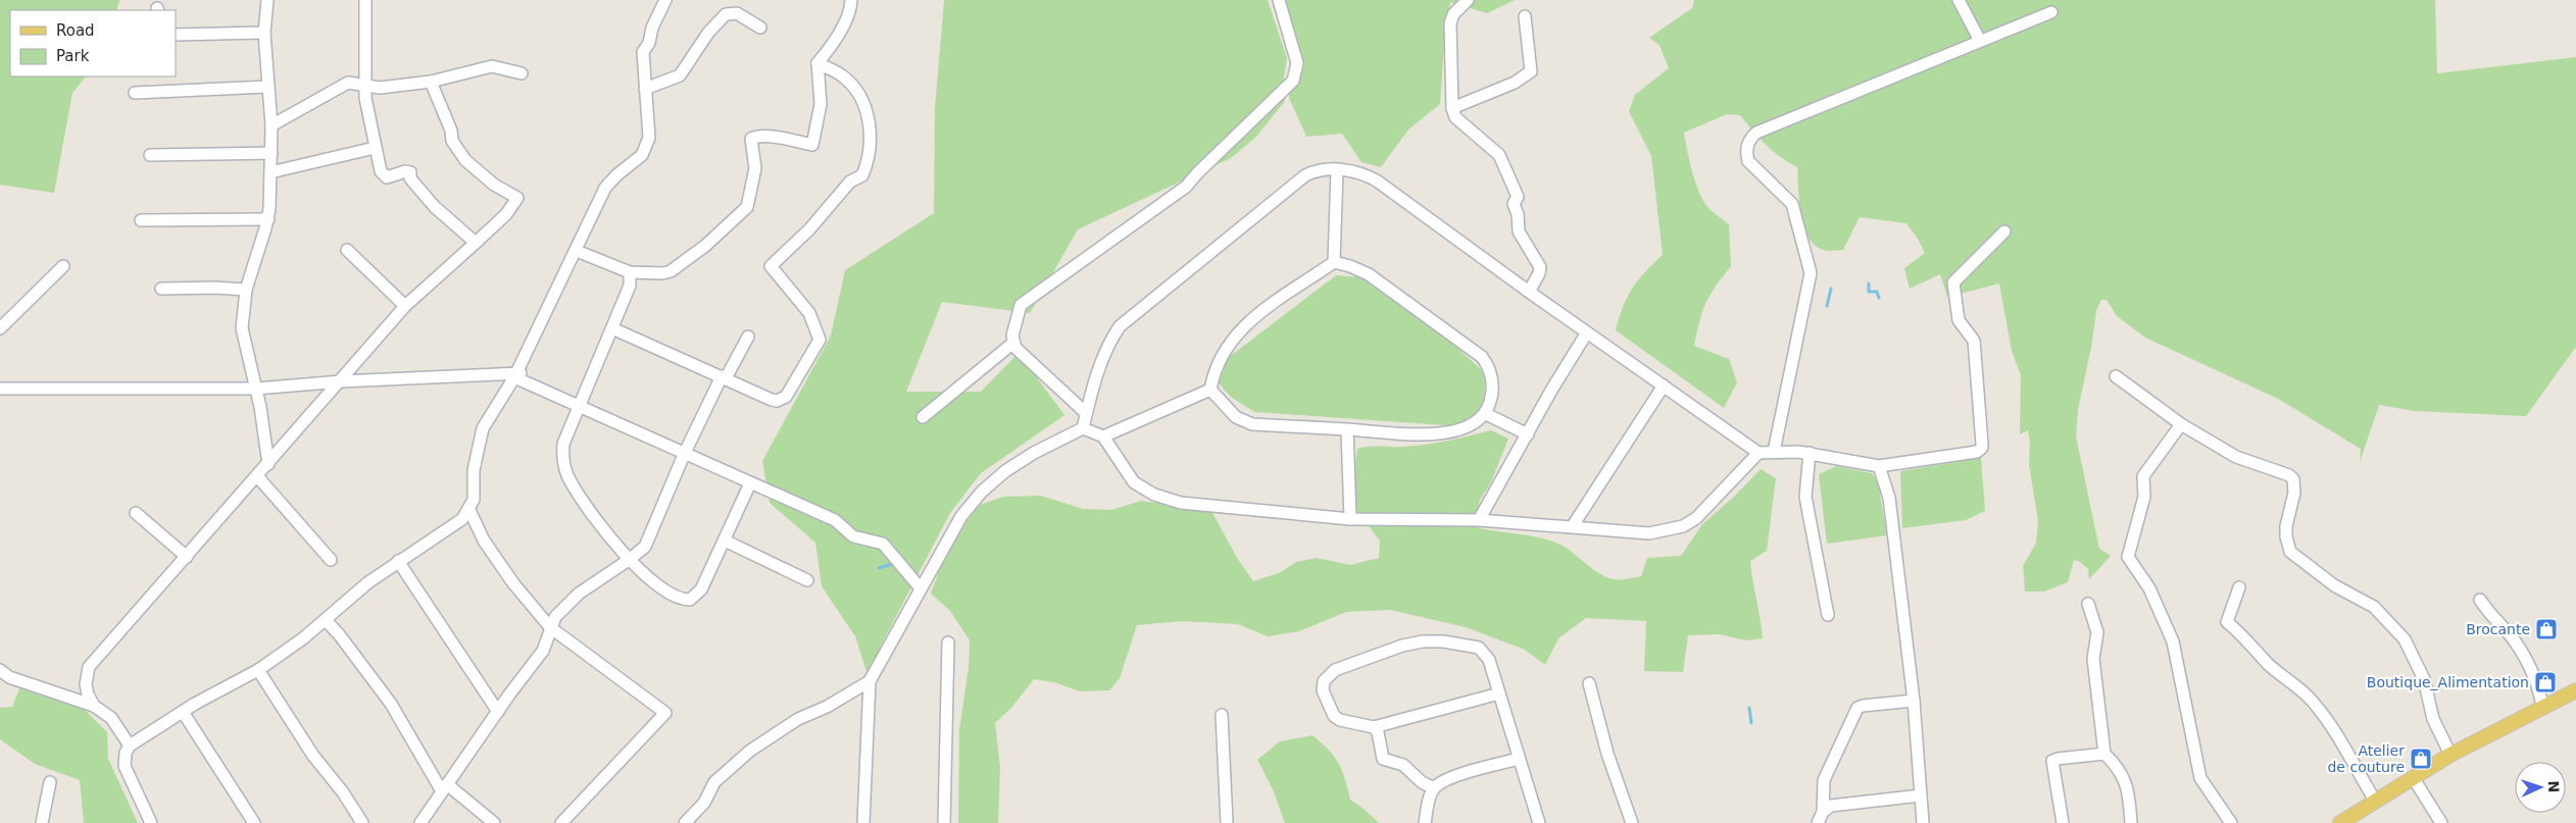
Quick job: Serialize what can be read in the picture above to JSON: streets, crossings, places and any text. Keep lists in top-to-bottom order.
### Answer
{
  "places": {
    "shop": ["Brocante", "Boutique_Alimentation", "Atelier de couture"]
  },
  "legend": ["Road", "Park"],
  "north": "right"
}
